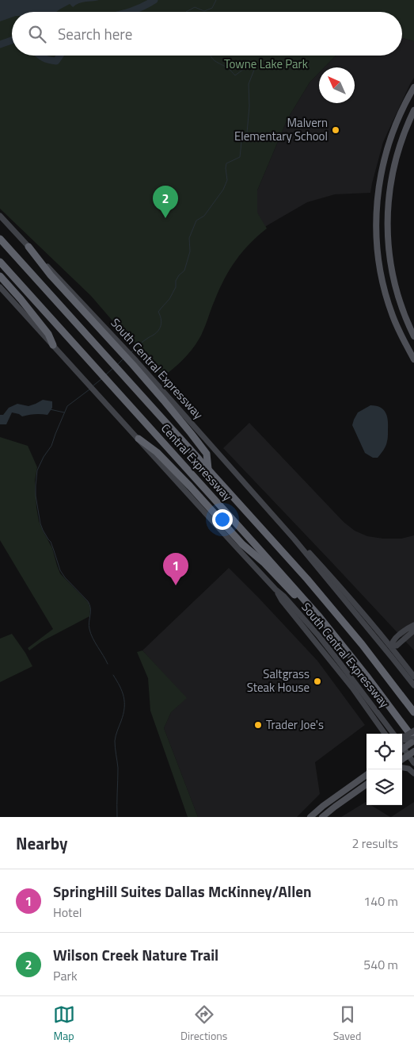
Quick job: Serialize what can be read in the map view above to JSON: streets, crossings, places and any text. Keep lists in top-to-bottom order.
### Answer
{
  "streets": {
    "highway": ["Central Expressway"],
    "main road": ["South Central Expressway"]
  },
  "parks": ["Towne Lake Park"],
  "places": ["Malvern Elementary School", "Saltgrass Steak House", "Trader Joe's"],
  "north": "top left",
  "page": {
    "search": "Search here",
    "pins": ["2", "1"],
    "heading": ["Nearby", "2 results"],
    "list": [
      {
        "mark": "1",
        "name": "SpringHill Suites Dallas McKinney/Allen",
        "note": "Hotel",
        "value": "140 m"
      },
      {
        "mark": "2",
        "name": "Wilson Creek Nature Trail",
        "note": "Park",
        "value": "540 m"
      }
    ],
    "nav": ["Map", "Directions", "Saved"]
  }
}
